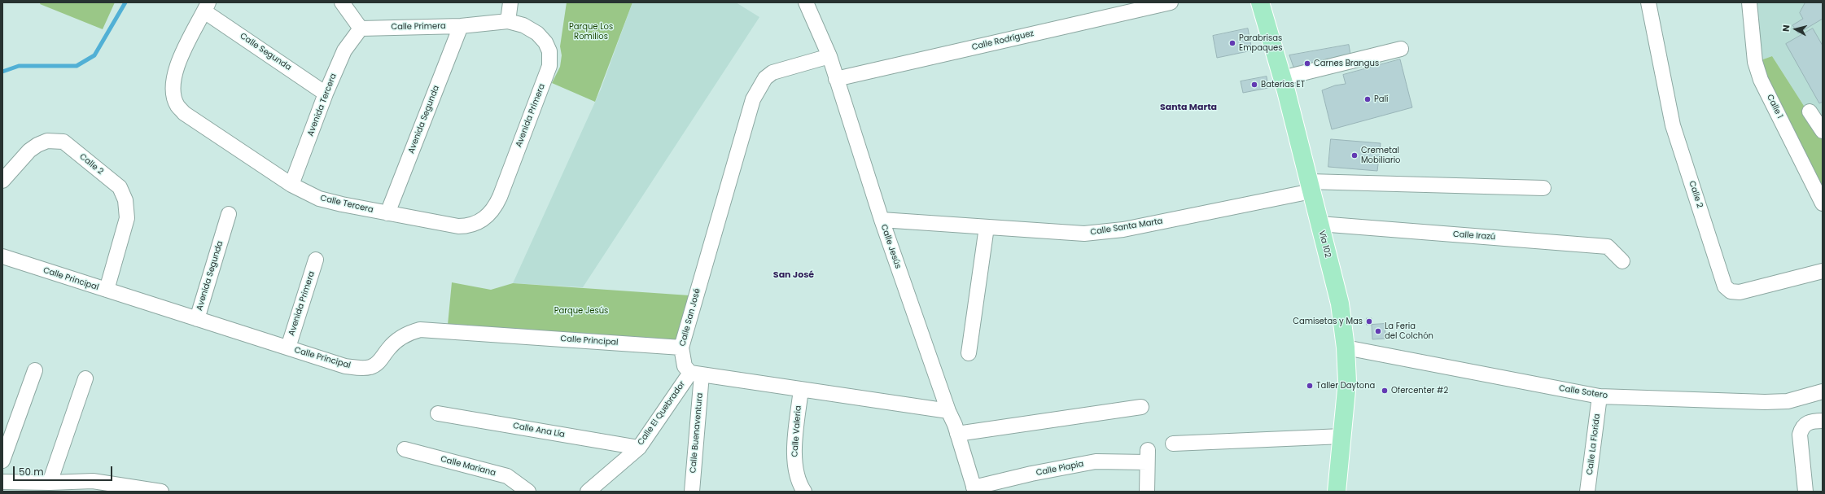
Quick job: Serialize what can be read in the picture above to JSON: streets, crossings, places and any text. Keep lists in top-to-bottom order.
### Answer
{
  "streets": {
    "main road": ["Vía 102"],
    "street": [
      "Calle Primera",
      "Calle Rodríguez",
      "Calle Segunda",
      "Avenida Tercera",
      "Calle 1",
      "Avenida Primera",
      "Avenida Segunda",
      "Calle 2",
      "Calle Tercera",
      "Calle Santa Marta",
      "Calle Irazú",
      "Calle Jesús",
      "Calle Principal",
      "Calle San José",
      "Calle Sotero",
      "Calle El Quebrador",
      "Calle Ana Lía",
      "Calle Valeria",
      "Calle Buenaventura",
      "Calle La Florida",
      "Calle Mariana",
      "Calle Piapia"
    ]
  },
  "crossings": [
    ["Calle Primera", "Avenida Tercera"],
    ["Calle Primera", "Avenida Primera"],
    ["Calle Primera", "Avenida Segunda"],
    ["Calle Rodríguez", "Calle Jesús"],
    ["Calle Segunda", "Avenida Tercera"],
    ["Calle Segunda", "Calle Tercera"],
    ["Avenida Tercera", "Calle Tercera"],
    ["Avenida Primera", "Calle Tercera"],
    ["Avenida Primera", "Calle Principal"],
    ["Avenida Segunda", "Calle Tercera"],
    ["Avenida Segunda", "Calle Principal"],
    ["Calle 2", "Calle Principal"],
    ["Calle Santa Marta", "Vía 102"],
    ["Calle Santa Marta", "Calle Jesús"],
    ["Calle Irazú", "Vía 102"],
    ["Vía 102", "Calle Sotero"],
    ["Calle Jesús", "Calle San José"],
    ["Calle Jesús", "Calle Piapia"],
    ["Calle Principal", "Calle San José"],
    ["Calle San José", "Calle El Quebrador"],
    ["Calle San José", "Calle Buenaventura"],
    ["Calle Sotero", "Calle La Florida"],
    ["Calle El Quebrador", "Calle Ana Lía"],
    ["Calle El Quebrador", "Calle Buenaventura"]
  ],
  "districts": ["Santa Marta", "San José"],
  "parks": ["Parque Los Romilios", "Parque Jesús"],
  "places": [
    "Parabrisas Empaques",
    "Carnes Brangus",
    "Baterías ET",
    "Palí",
    "Cremetal Mobiliario",
    "Camisetas y Mas",
    "La Feria del Colchón",
    "Taller Daytona",
    "Ofercenter #2"
  ],
  "scale_bar": "50 m",
  "north": "left"
}
